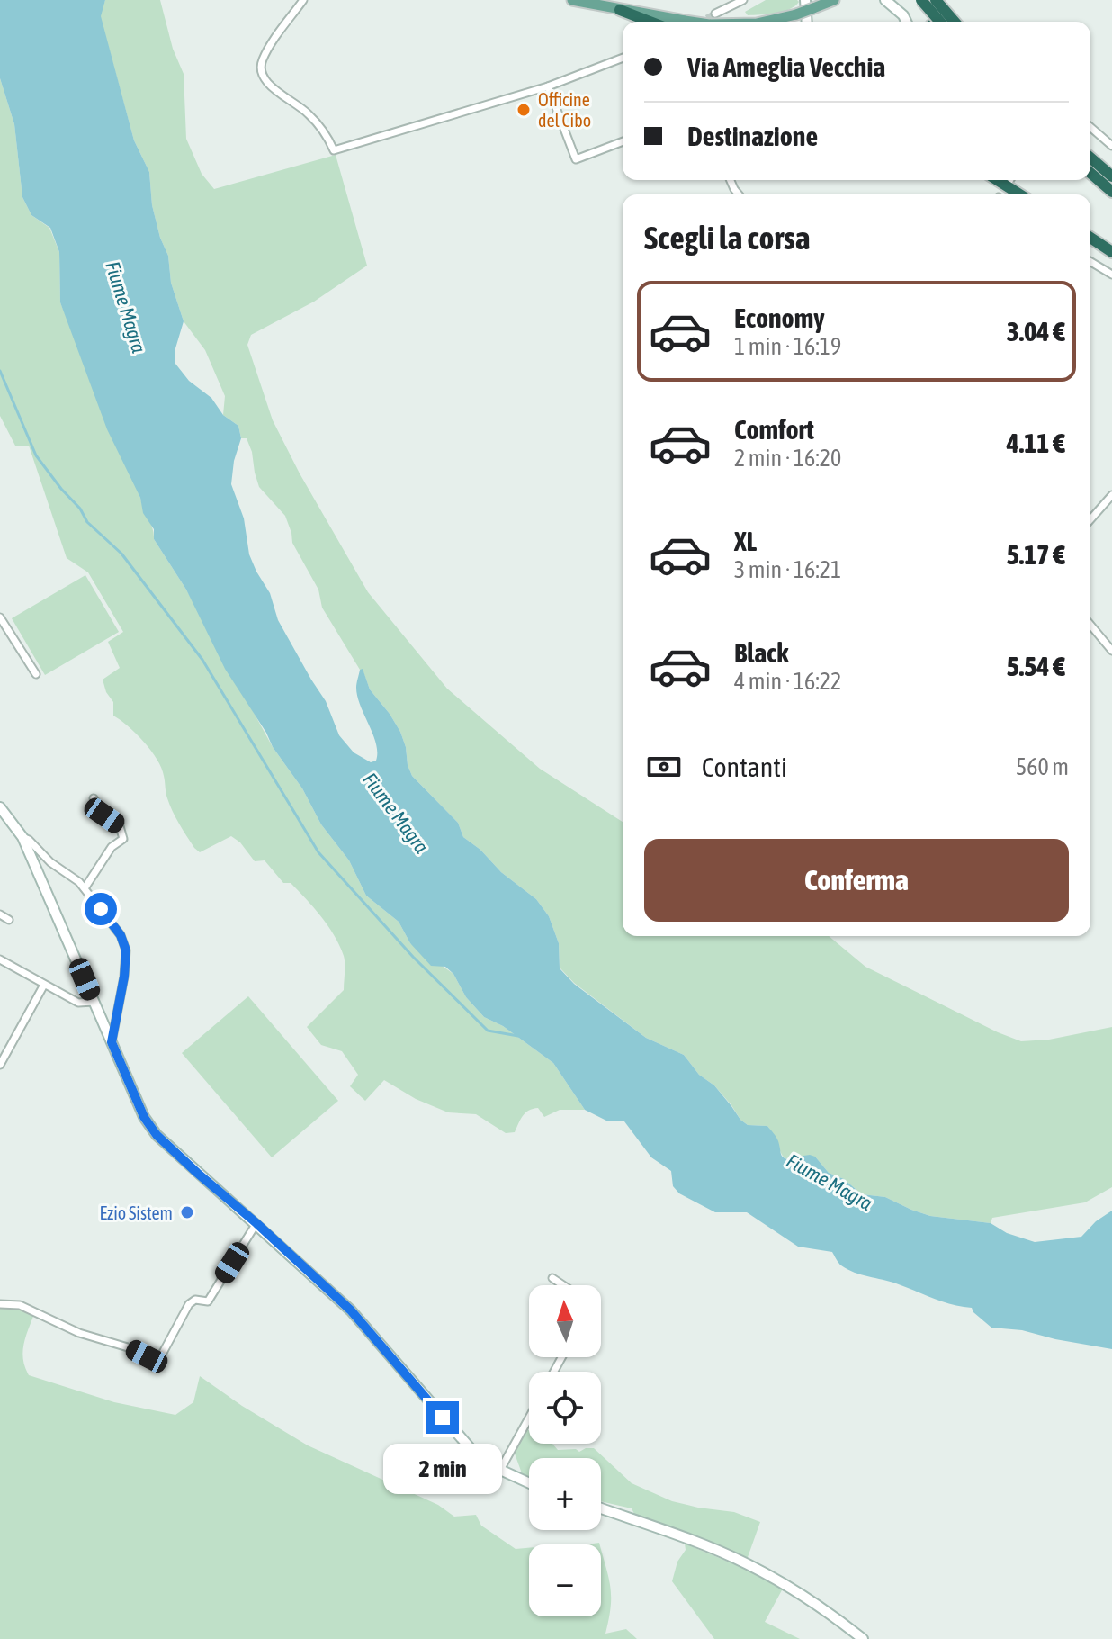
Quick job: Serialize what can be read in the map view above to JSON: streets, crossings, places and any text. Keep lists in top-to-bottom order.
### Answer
{
  "water": ["Fiume Magra"],
  "places": ["Officine del Cibo", "Ezio Sistem"],
  "north": "top",
  "page": {
    "banner": ["Via Ameglia Vecchia", "Destinazione"],
    "heading": "Scegli la corsa",
    "list": [
      {
        "name": "Economy",
        "note": "1 min · 16:19",
        "value": "3.04 €"
      },
      {
        "name": "Comfort",
        "note": "2 min · 16:20",
        "value": "4.11 €"
      },
      {
        "name": "XL",
        "note": "3 min · 16:21",
        "value": "5.17 €"
      },
      {
        "name": "Black",
        "note": "4 min · 16:22",
        "value": "5.54 €"
      }
    ],
    "pay": ["Contanti", "560 m"],
    "buttons": "Conferma",
    "map_buttons": ["+", "−"],
    "bubble": "2 min"
  }
}
